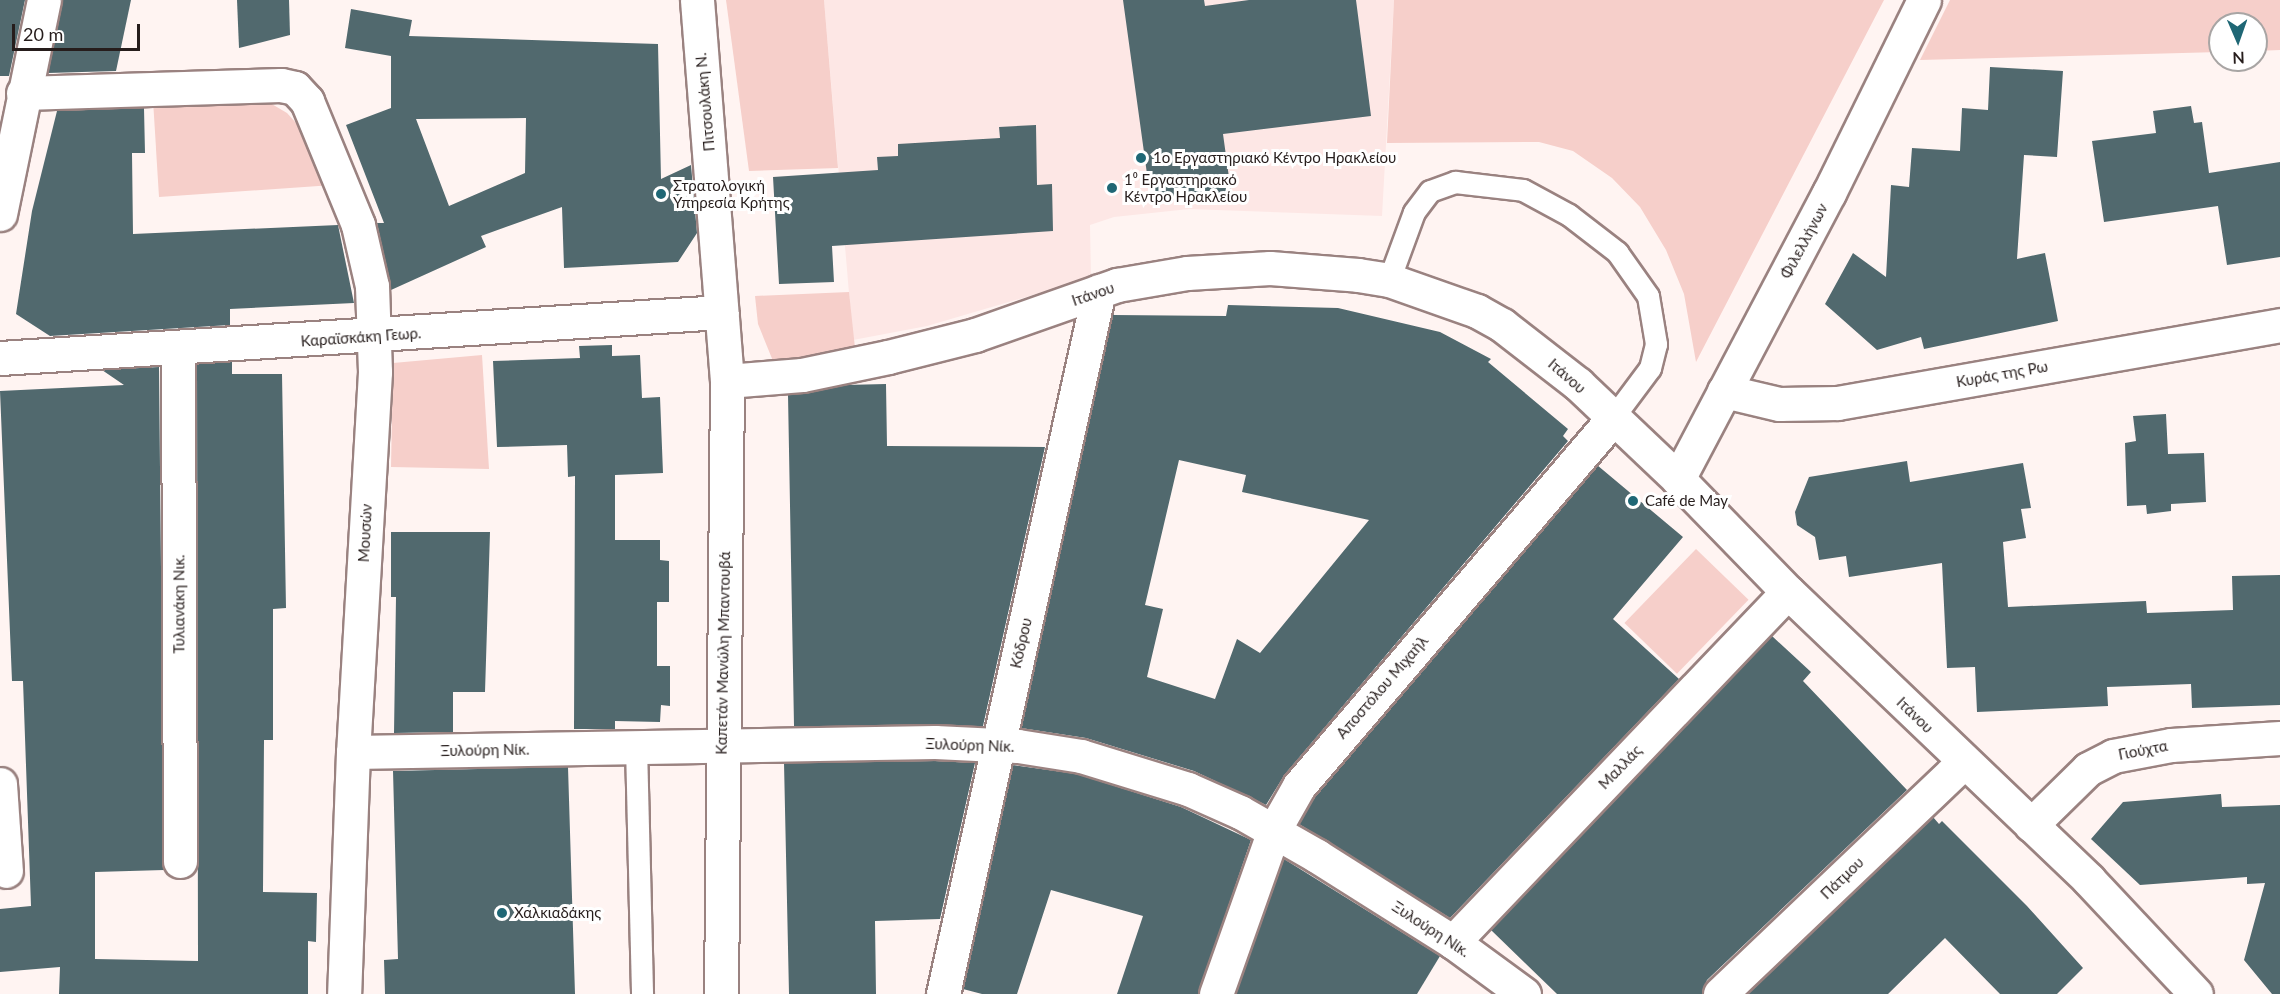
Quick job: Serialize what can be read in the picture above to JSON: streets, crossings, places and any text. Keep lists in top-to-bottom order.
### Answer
{
  "streets": {
    "street": [
      "Πιτσουλάκη Ν.",
      "Φιλελλήνων",
      "Ιτάνου",
      "Καραϊσκάκη Γεωρ.",
      "Κυράς της Ρω",
      "Μουσών",
      "Τυλιανάκη Νικ.",
      "Κόδρου",
      "Καπετάν Μανώλη Μπαντουβά",
      "Αποστόλου Μιχαήλ",
      "Ξυλούρη Νίκ.",
      "Γιούχτα",
      "Μαλλάς",
      "Πάτμου"
    ]
  },
  "crossings": [
    ["Πιτσουλάκη Ν.", "Καραϊσκάκη Γεωρ."],
    ["Πιτσουλάκη Ν.", "Καπετάν Μανώλη Μπαντουβά"],
    ["Φιλελλήνων", "Ιτάνου"],
    ["Φιλελλήνων", "Κυράς της Ρω"],
    ["Ιτάνου", "Κόδρου"],
    ["Ιτάνου", "Καπετάν Μανώλη Μπαντουβά"],
    ["Ιτάνου", "Αποστόλου Μιχαήλ"],
    ["Ιτάνου", "Γιούχτα"],
    ["Ιτάνου", "Μαλλάς"],
    ["Ιτάνου", "Πάτμου"],
    ["Καραϊσκάκη Γεωρ.", "Μουσών"],
    ["Καραϊσκάκη Γεωρ.", "Τυλιανάκη Νικ."],
    ["Καραϊσκάκη Γεωρ.", "Καπετάν Μανώλη Μπαντουβά"],
    ["Μουσών", "Ξυλούρη Νίκ."],
    ["Κόδρου", "Ξυλούρη Νίκ."],
    ["Καπετάν Μανώλη Μπαντουβά", "Ξυλούρη Νίκ."],
    ["Αποστόλου Μιχαήλ", "Ξυλούρη Νίκ."],
    ["Ξυλούρη Νίκ.", "Μαλλάς"]
  ],
  "places": [
    "1ο Εργαστηριακό Κέντρο Ηρακλείου",
    "1⁰ Εργαστηριακό Κέντρο Ηρακλείου",
    "Στρατολογική Υπηρεσία Κρήτης",
    "Café de May",
    "Χαλκιαδάκης"
  ],
  "scale_bar": "20 m",
  "north": "bottom"
}
